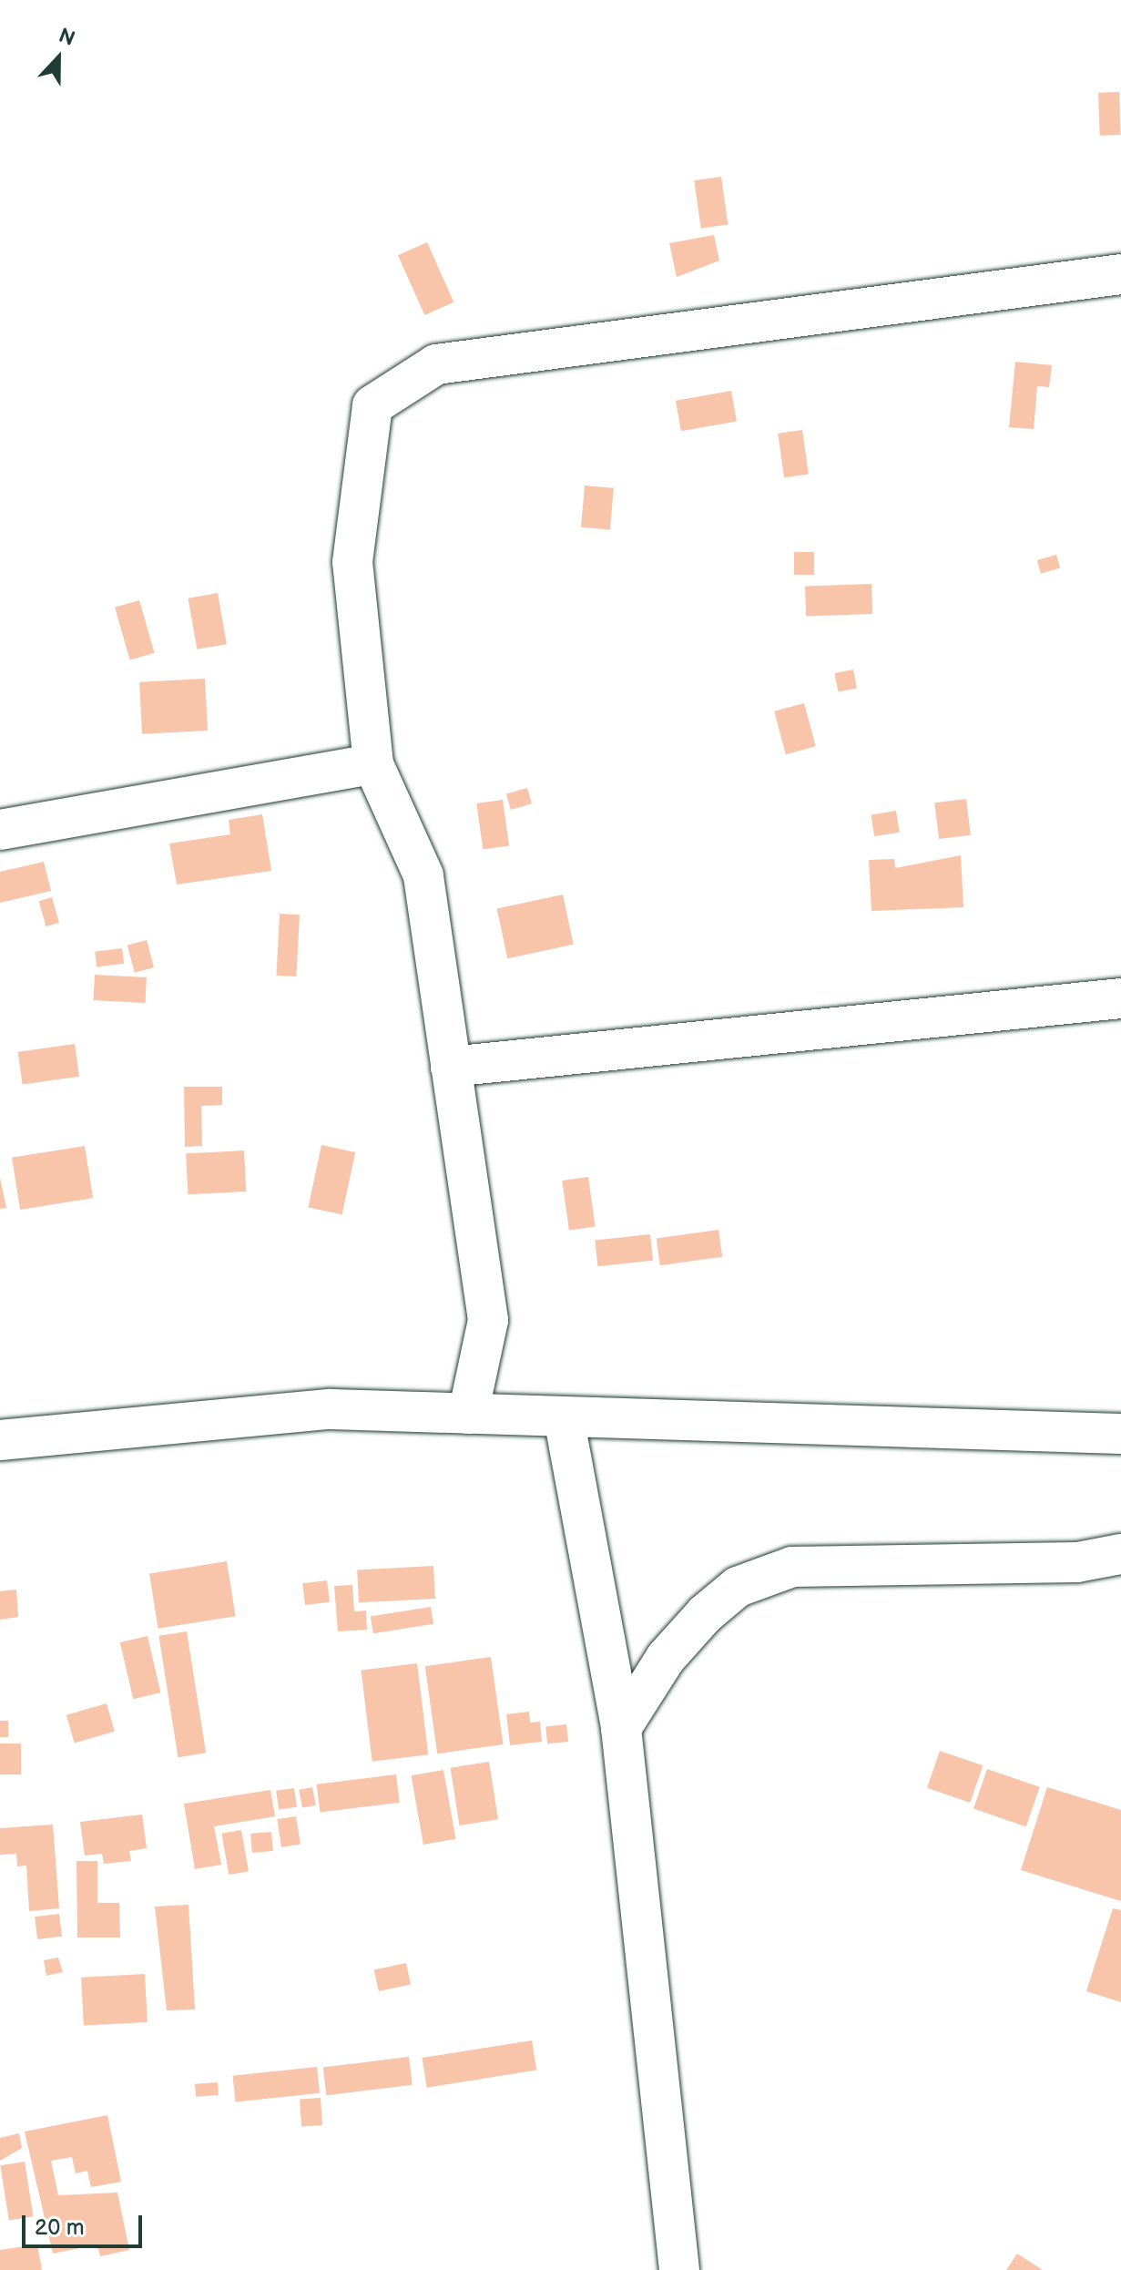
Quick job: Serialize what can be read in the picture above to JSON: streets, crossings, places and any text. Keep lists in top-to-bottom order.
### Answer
{
  "scale_bar": "20 m",
  "north": "top"
}
